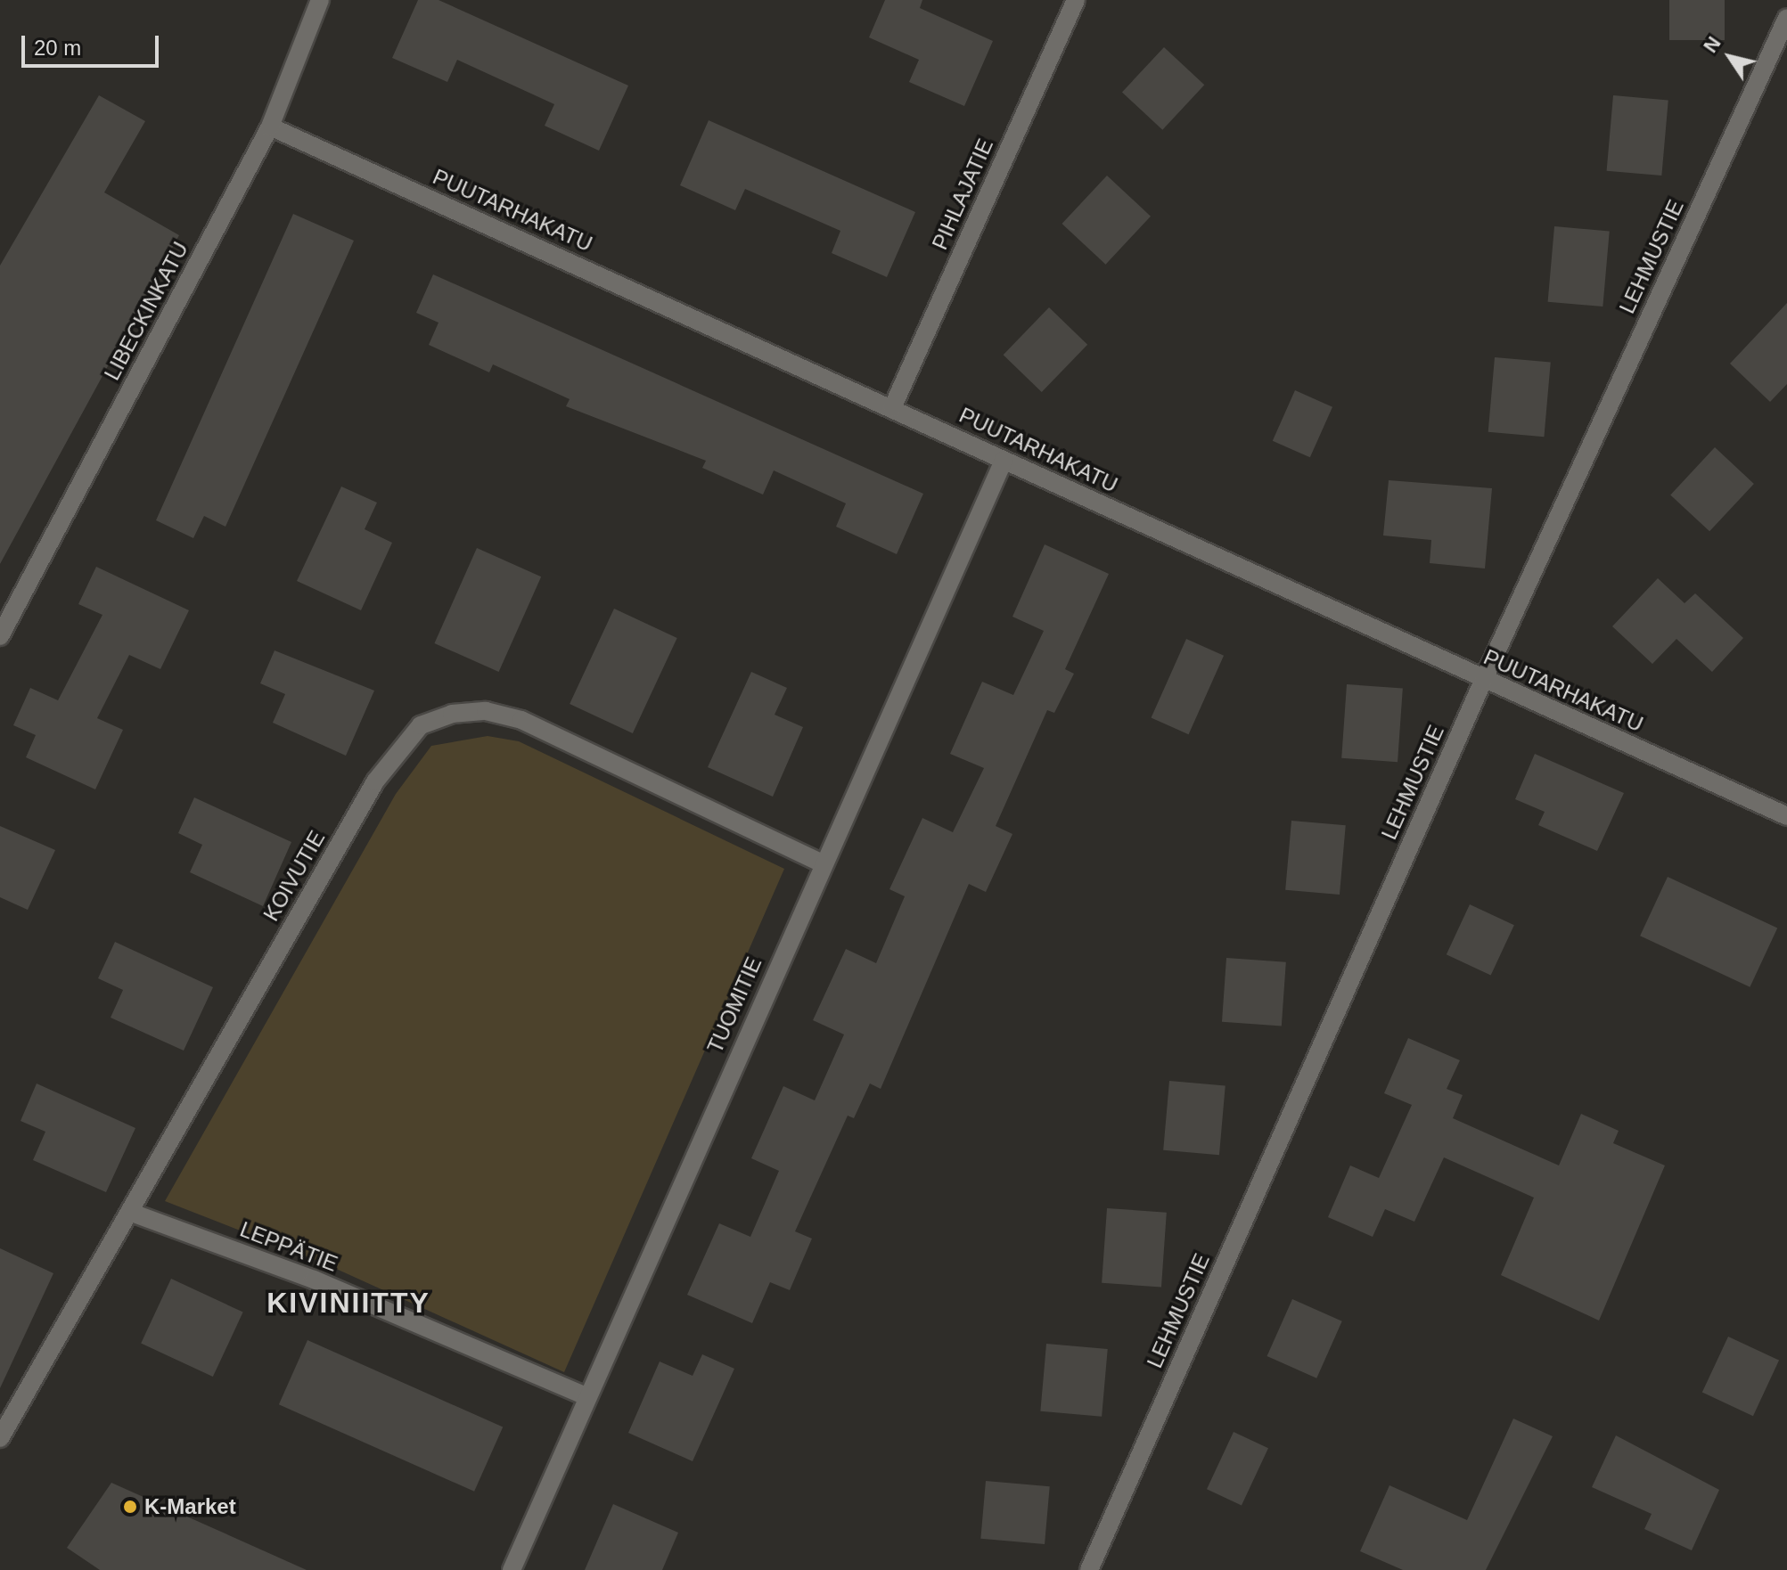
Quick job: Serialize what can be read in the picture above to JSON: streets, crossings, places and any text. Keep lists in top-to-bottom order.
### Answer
{
  "streets": {
    "street": [
      "PIHLAJATIE",
      "PUUTARHAKATU",
      "LEHMUSTIE",
      "LIBECKINKATU",
      "KOIVUTIE",
      "TUOMITIE",
      "LEPPÄTIE"
    ]
  },
  "crossings": [
    ["PIHLAJATIE", "PUUTARHAKATU"],
    ["PUUTARHAKATU", "LEHMUSTIE"],
    ["PUUTARHAKATU", "LIBECKINKATU"],
    ["PUUTARHAKATU", "TUOMITIE"],
    ["KOIVUTIE", "TUOMITIE"],
    ["KOIVUTIE", "LEPPÄTIE"],
    ["TUOMITIE", "LEPPÄTIE"]
  ],
  "districts": ["KIVINIITTY"],
  "places": ["K-Market"],
  "scale_bar": "20 m",
  "north": "top left"
}
